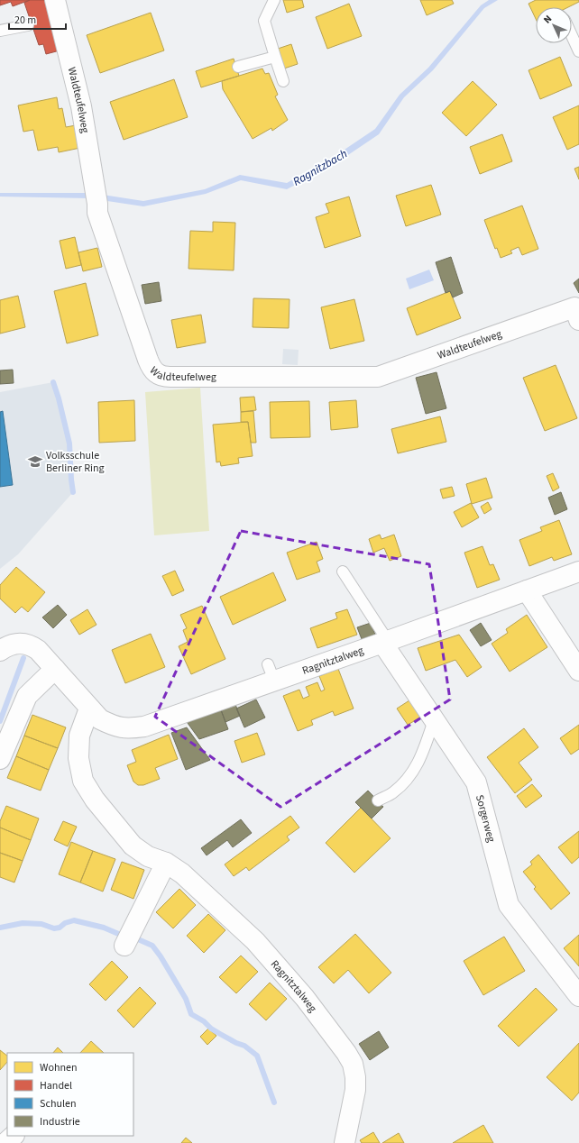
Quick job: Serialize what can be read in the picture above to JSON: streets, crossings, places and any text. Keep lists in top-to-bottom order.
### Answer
{
  "streets": {
    "street": ["Waldteufelweg", "Ragnitztalweg", "Sorgerweg"]
  },
  "crossings": [
    ["Ragnitztalweg", "Sorgerweg"]
  ],
  "water": ["Ragnitzbach"],
  "places": {
    "school or university": ["Volksschule Berliner Ring"]
  },
  "legend": [
    "Wohnen",
    "Handel",
    "Schulen",
    "Industrie"
  ],
  "scale_bar": "20 m",
  "north": "top left"
}
